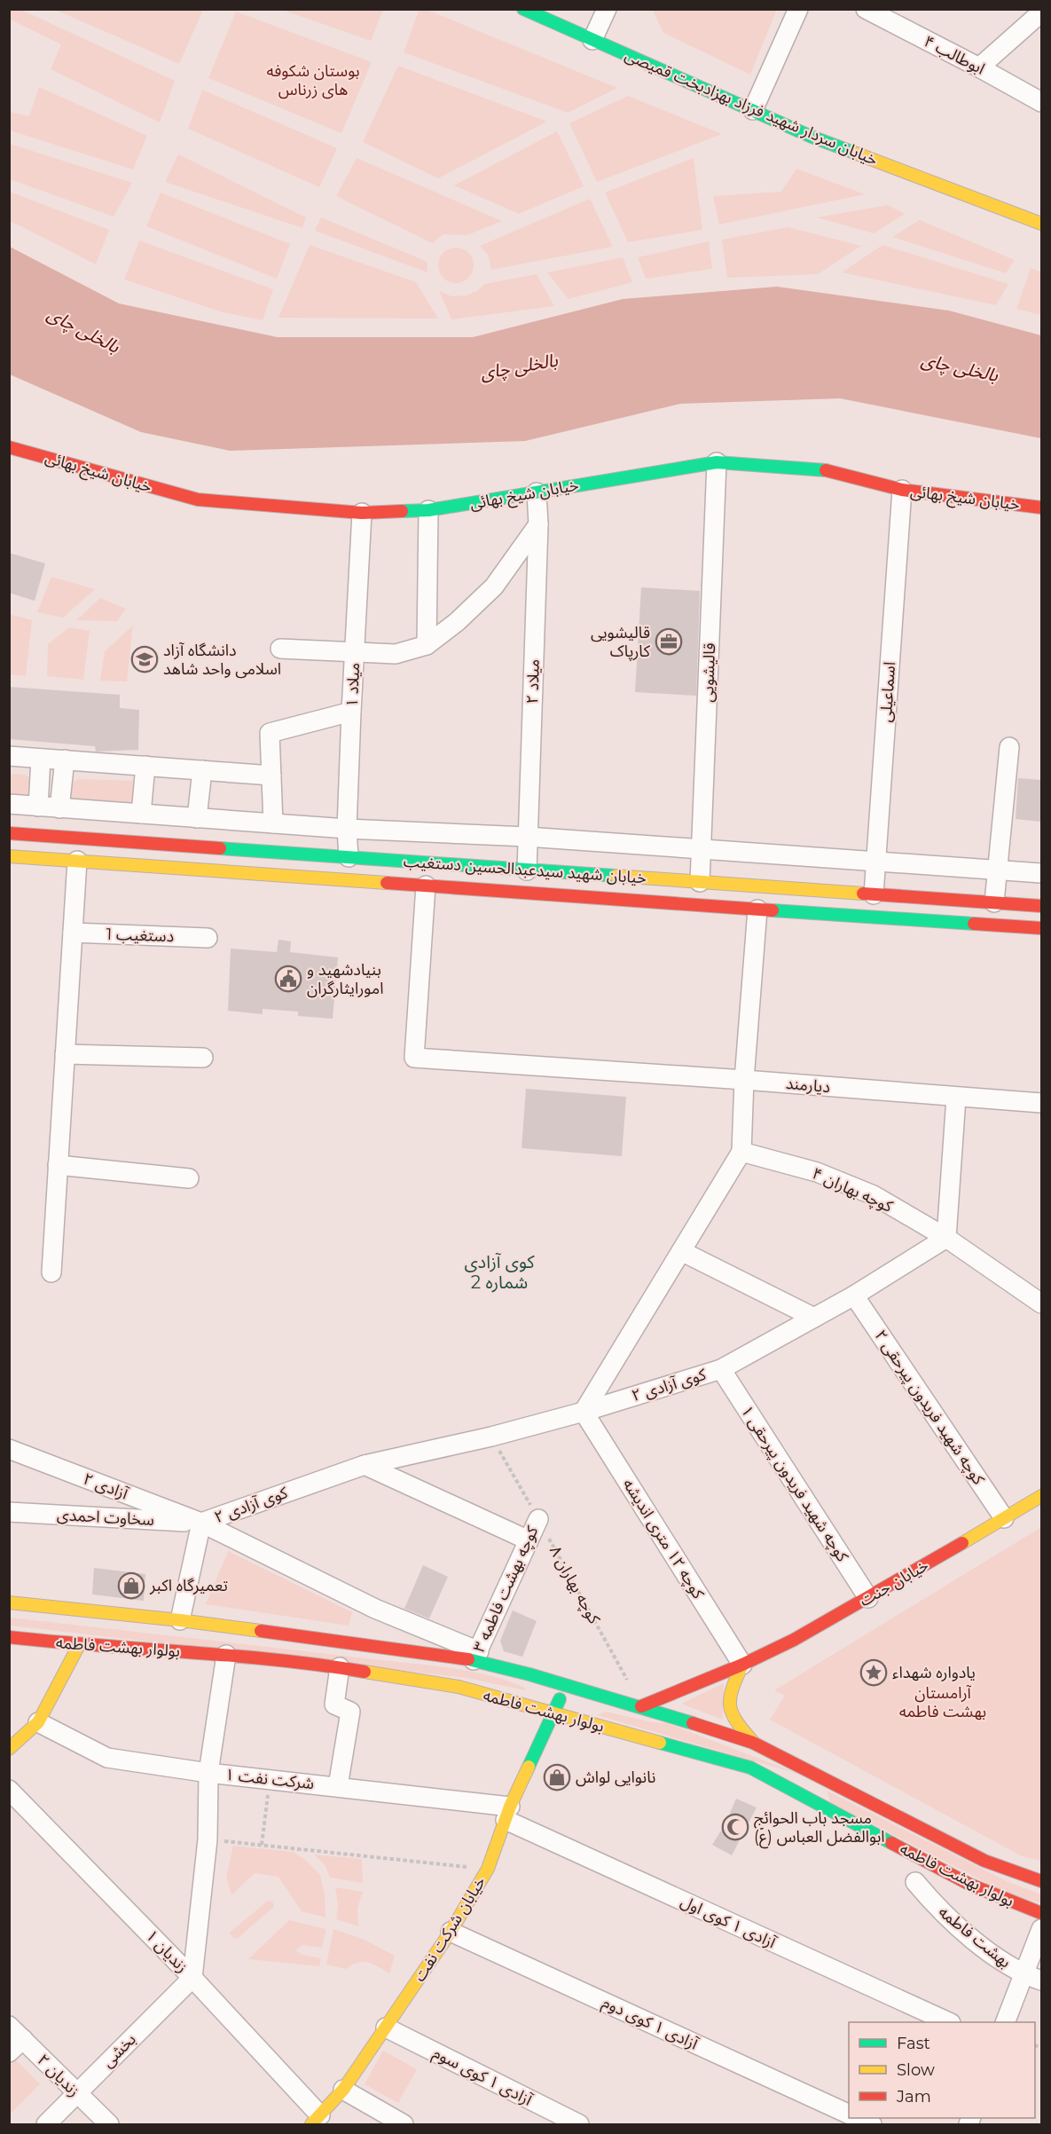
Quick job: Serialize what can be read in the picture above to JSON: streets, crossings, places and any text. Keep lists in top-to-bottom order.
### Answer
{
  "streets": {
    "main road": [
      "خیابان سردار شهید فرزاد بهزاد‌بخت قمیصی",
      "خیابان شیخ بهائی",
      "خیابان شهید سیدعبدالحسین دستغیب",
      "خیابان جنت",
      "بولوار بهشت فاطمه",
      "خیابان شرکت نفت"
    ],
    "street": [
      "ابوطالب ۴",
      "قالیشویی",
      "میلاد ۲",
      "میلاد ۱",
      "اسماعیلی",
      "دستغیب 1",
      "دیارمند",
      "کوچه بهاران ۴",
      "کوی آزادی ۲",
      "کوچه شهید فریدون پیرحقی ۲",
      "کوچه شهید فریدون پیرحقی ۱",
      "آزادی ۲",
      "سخاوت احمدی",
      "کوچه ۱۲ متری اندیشه",
      "کوچه بهشت فاطمه ۳",
      "شرکت نفت ۱",
      "آزادی ۱ کوی اول",
      "بهشت فاطمه",
      "زندیان ۱",
      "آزادی ۱ کوی دوم",
      "بخشی",
      "زندیان ۲",
      "آزادی ۱ کوی سوم"
    ],
    "path": ["کوچه بهاران ۸"]
  },
  "crossings": [
    ["خیابان شیخ بهائی", "قالیشویی"],
    ["خیابان شیخ بهائی", "میلاد ۲"],
    ["خیابان شیخ بهائی", "میلاد ۱"],
    ["خیابان شیخ بهائی", "اسماعیلی"],
    ["قالیشویی", "خیابان شهید سیدعبدالحسین دستغیب"],
    ["میلاد ۲", "خیابان شهید سیدعبدالحسین دستغیب"],
    ["میلاد ۱", "خیابان شهید سیدعبدالحسین دستغیب"],
    ["اسماعیلی", "خیابان شهید سیدعبدالحسین دستغیب"],
    ["خیابان شهید سیدعبدالحسین دستغیب", "دیارمند"],
    ["کوچه بهاران ۴", "کوی آزادی ۲"],
    ["کوی آزادی ۲", "کوچه شهید فریدون پیرحقی ۲"],
    ["کوی آزادی ۲", "کوچه شهید فریدون پیرحقی ۱"],
    ["کوی آزادی ۲", "آزادی ۲"],
    ["کوی آزادی ۲", "سخاوت احمدی"],
    ["کوی آزادی ۲", "کوچه ۱۲ متری اندیشه"],
    ["کوی آزادی ۲", "کوچه بهاران ۸"],
    ["کوی آزادی ۲", "بولوار بهشت فاطمه"],
    ["کوچه شهید فریدون پیرحقی ۲", "خیابان جنت"],
    ["کوچه شهید فریدون پیرحقی ۱", "خیابان جنت"],
    ["آزادی ۲", "سخاوت احمدی"],
    ["آزادی ۲", "کوچه بهشت فاطمه ۳"],
    ["آزادی ۲", "بولوار بهشت فاطمه"],
    ["کوچه ۱۲ متری اندیشه", "خیابان جنت"],
    ["خیابان جنت", "کوچه بهاران ۸"],
    ["خیابان جنت", "بولوار بهشت فاطمه"],
    ["کوچه بهاران ۸", "کوچه بهشت فاطمه ۳"],
    ["کوچه بهاران ۸", "بولوار بهشت فاطمه"],
    ["کوچه بهشت فاطمه ۳", "بولوار بهشت فاطمه"],
    ["بولوار بهشت فاطمه", "خیابان شرکت نفت"],
    ["شرکت نفت ۱", "آزادی ۱ کوی اول"],
    ["شرکت نفت ۱", "خیابان شرکت نفت"],
    ["آزادی ۱ کوی اول", "خیابان شرکت نفت"],
    ["خیابان شرکت نفت", "زندیان ۱"],
    ["خیابان شرکت نفت", "آزادی ۱ کوی دوم"],
    ["خیابان شرکت نفت", "آزادی ۱ کوی سوم"],
    ["زندیان ۱", "بخشی"],
    ["بخشی", "زندیان ۲"]
  ],
  "districts": ["کوی آزادی شماره 2"],
  "water": ["بالخلی چای"],
  "parks": ["بوستان شکوفه های زرناس", "آرامستان بهشت فاطمه"],
  "places": {
    "office": ["قالیشویی کارپاک"],
    "school or university": ["دانشگاه آزاد اسلامی واحد شاهد"],
    "public building": ["بنیادشهید و امورایثارگران"],
    "shop": ["تعمیرگاه اکبر", "نانوایی لواش"],
    "place": ["یادواره شهداء"],
    "mosque": ["مسجد باب الحوائج ابوالفضل العباس (ع)"]
  },
  "legend": ["Fast", "Slow", "Jam"]
}
